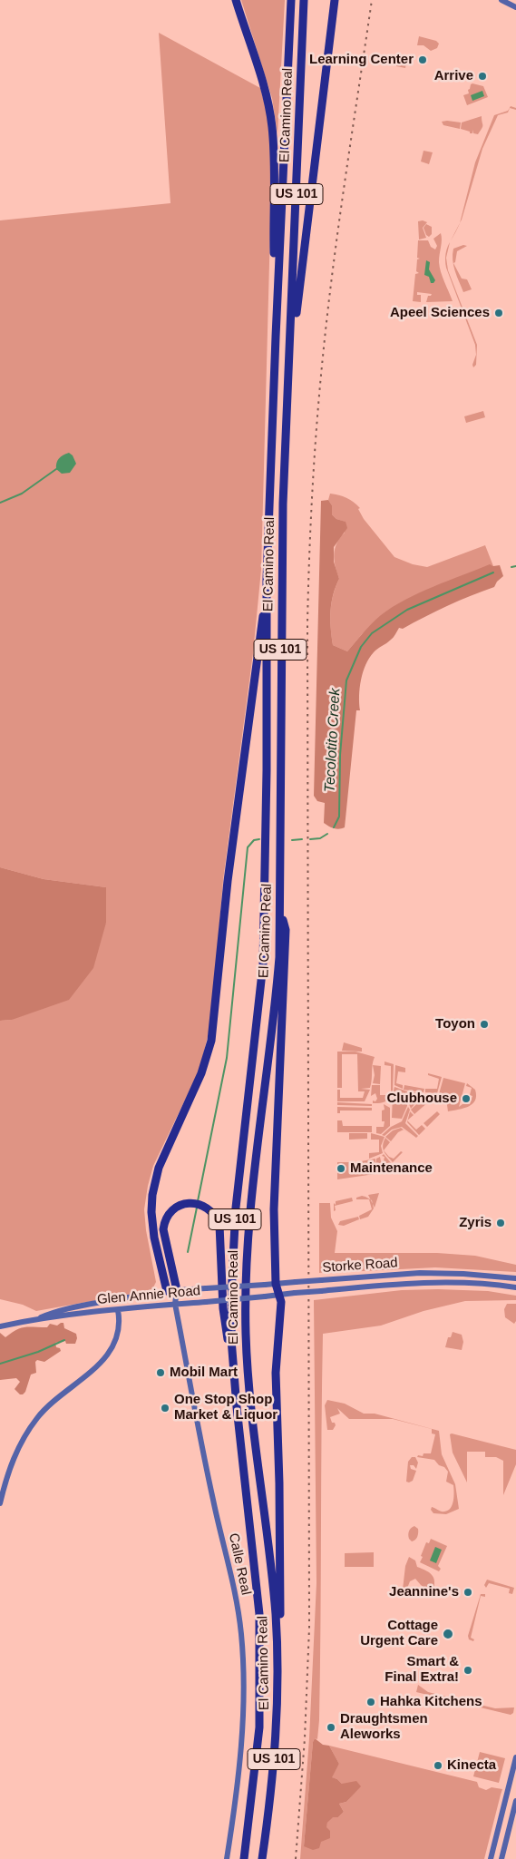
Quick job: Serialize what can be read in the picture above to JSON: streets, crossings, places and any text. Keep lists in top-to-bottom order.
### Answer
{
  "streets": {
    "highway": ["El Camino Real", "US 101"],
    "main road": ["Storke Road", "Glen Annie Road", "Calle Real"]
  },
  "crossings": [
    ["Storke Road", "Glen Annie Road"],
    ["Glen Annie Road", "Calle Real"]
  ],
  "water": ["Tecolotito Creek"],
  "places": [
    "Learning Center",
    "Arrive",
    "Apeel Sciences",
    "Toyon",
    "Clubhouse",
    "Maintenance",
    "Zyris",
    "Mobil Mart",
    "One Stop Shop Market & Liquor",
    "Jeannine's",
    "Cottage Urgent Care",
    "Smart & Final Extra!",
    "Hahka Kitchens",
    "Draughtsmen Aleworks",
    "Kinecta"
  ]
}
